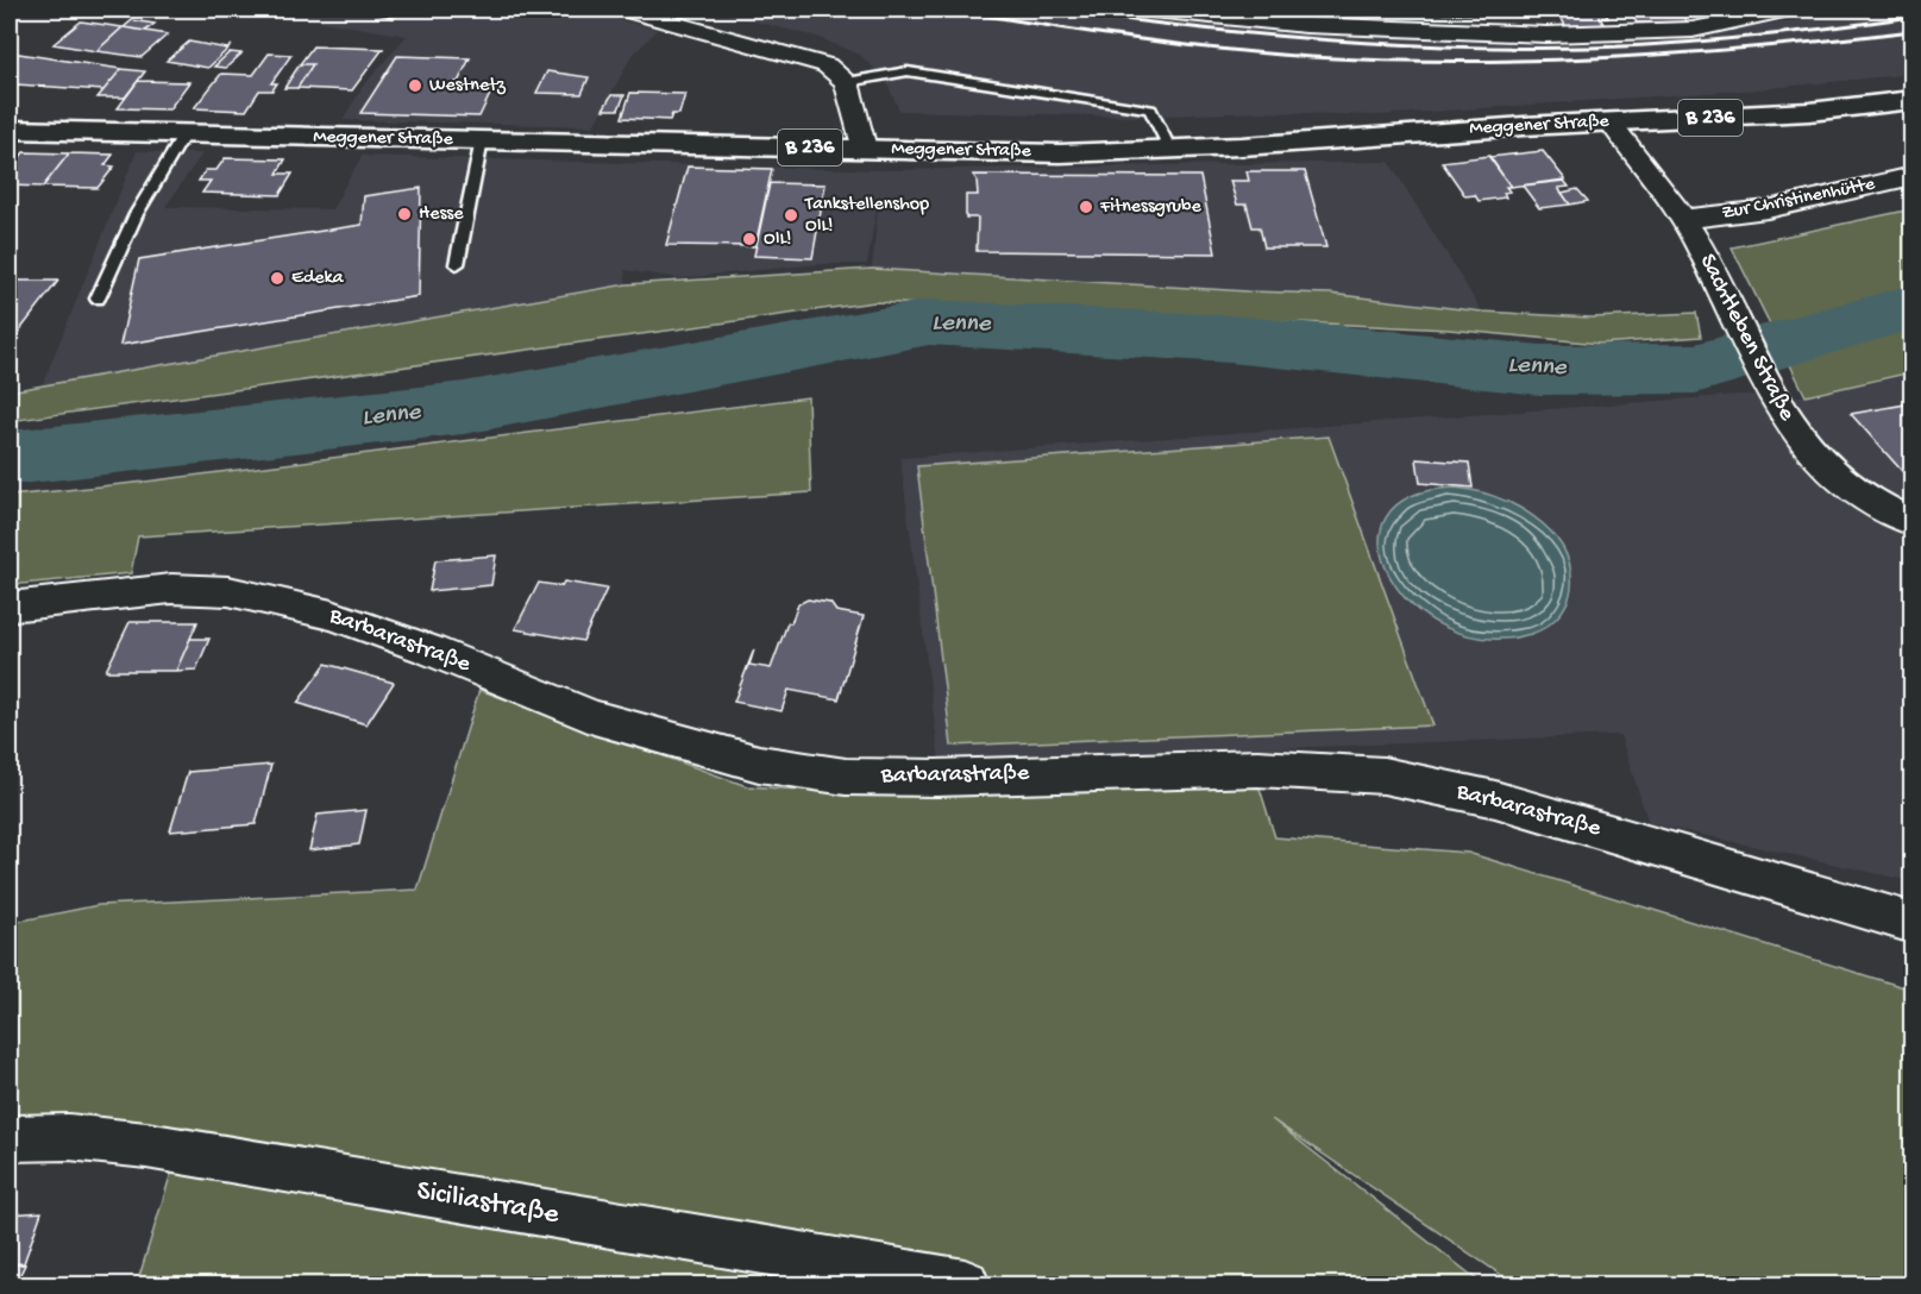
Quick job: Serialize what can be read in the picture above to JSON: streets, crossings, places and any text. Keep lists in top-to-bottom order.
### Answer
{
  "streets": {
    "main road": ["B 236", "Meggener Straße"],
    "street": [
      "Zur Christinenhütte",
      "Sachtleben Straße",
      "Barbarastraße",
      "Siciliastraße"
    ]
  },
  "crossings": [
    ["Meggener Straße", "Sachtleben Straße"],
    ["Zur Christinenhütte", "Sachtleben Straße"]
  ],
  "water": ["Lenne"],
  "places": [
    "Westnetz",
    "Fitnessgrube",
    "Hesse",
    "Tankstellenshop OIL!",
    "OIL!",
    "Edeka"
  ]
}
